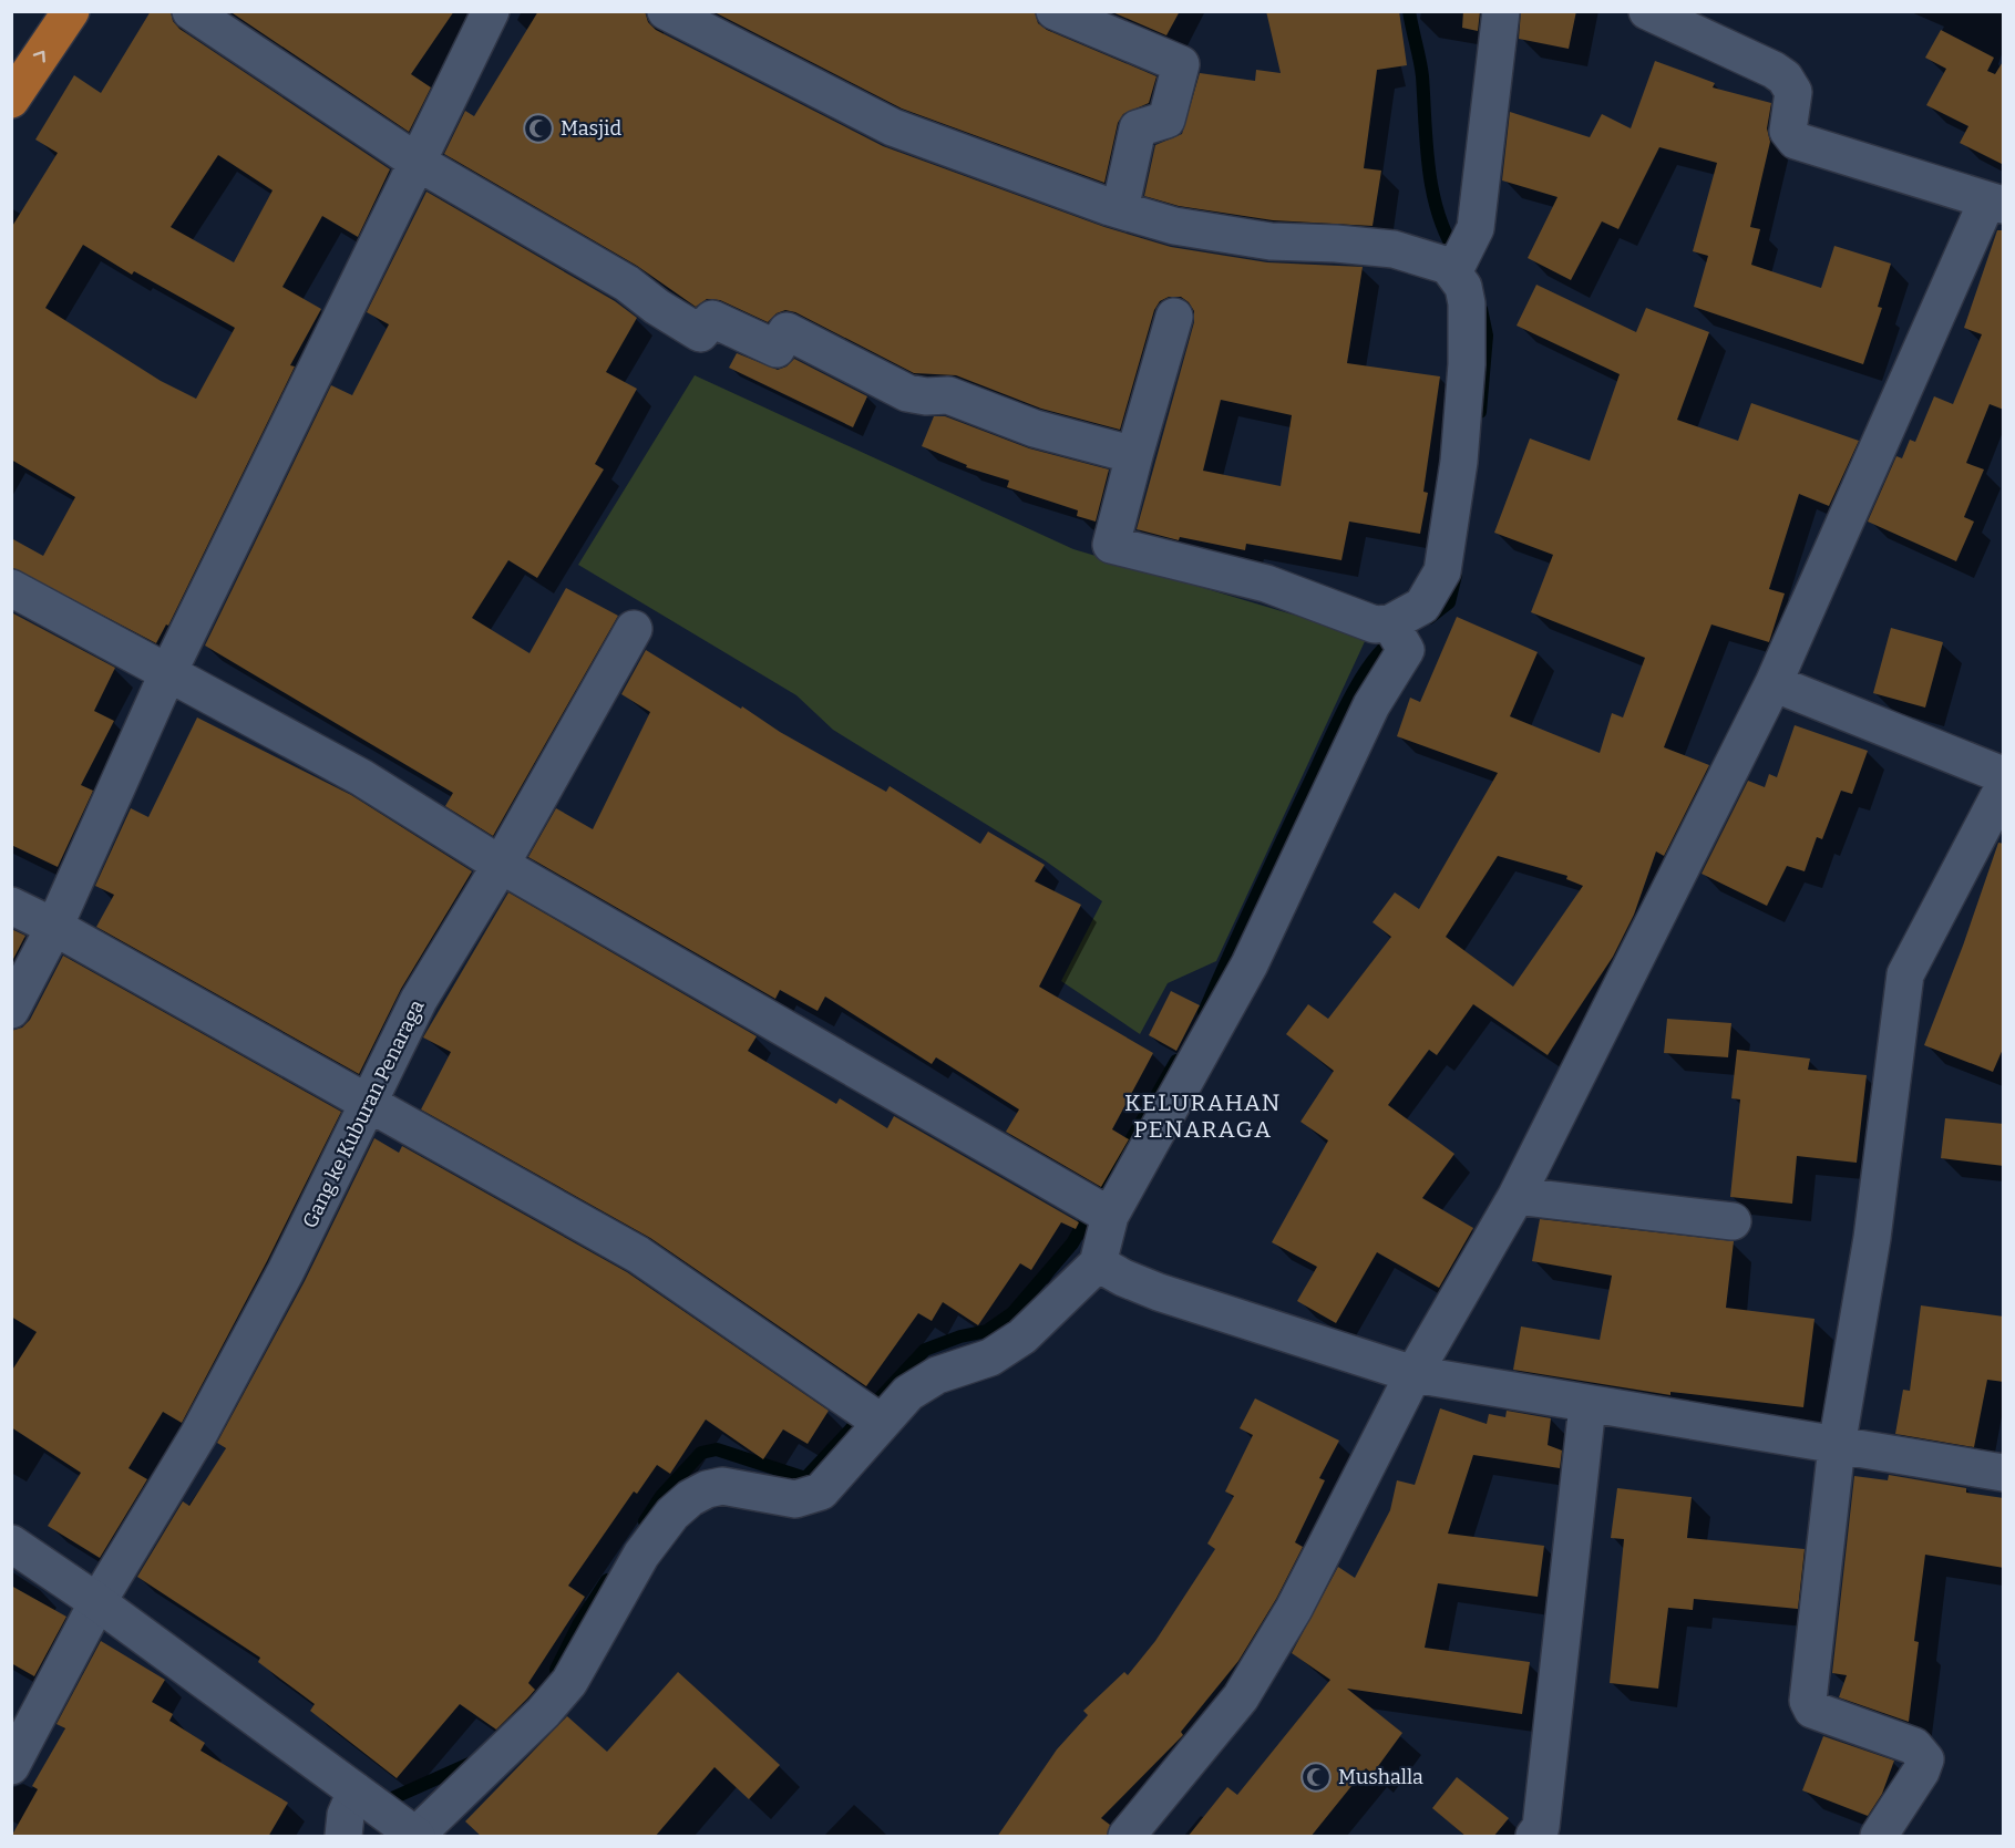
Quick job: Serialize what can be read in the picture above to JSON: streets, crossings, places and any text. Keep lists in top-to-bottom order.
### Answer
{
  "streets": {
    "street": ["Gang ke Kuburan Penaraga"]
  },
  "districts": ["KELURAHAN PENARAGA"],
  "places": {
    "mosque": ["Masjid", "Mushalla"]
  }
}
